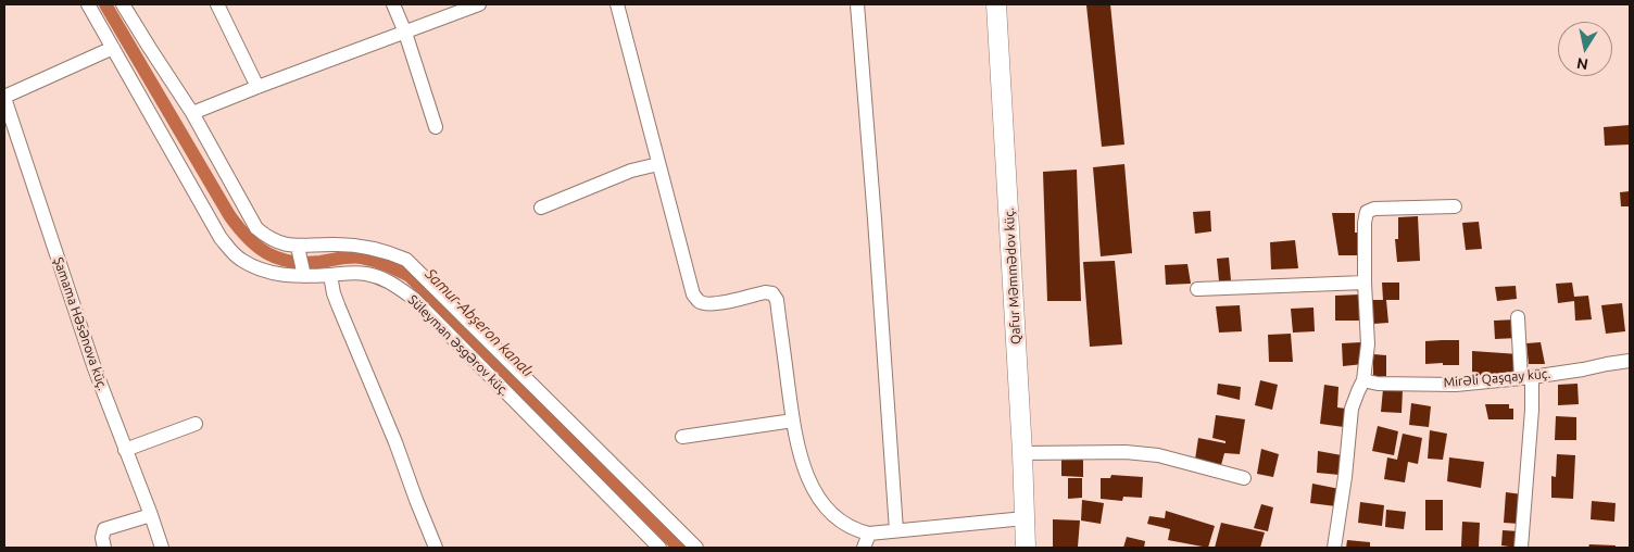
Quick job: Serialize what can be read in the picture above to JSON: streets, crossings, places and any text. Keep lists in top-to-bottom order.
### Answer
{
  "streets": {
    "street": [
      "Qafur Məmmədov küç.",
      "Şamama Həsənova küç.",
      "Süleyman Əsgərov küç.",
      "Mirəli Qaşqay küç."
    ]
  },
  "water": ["Samur-Abşeron kanalı"],
  "north": "bottom"
}
